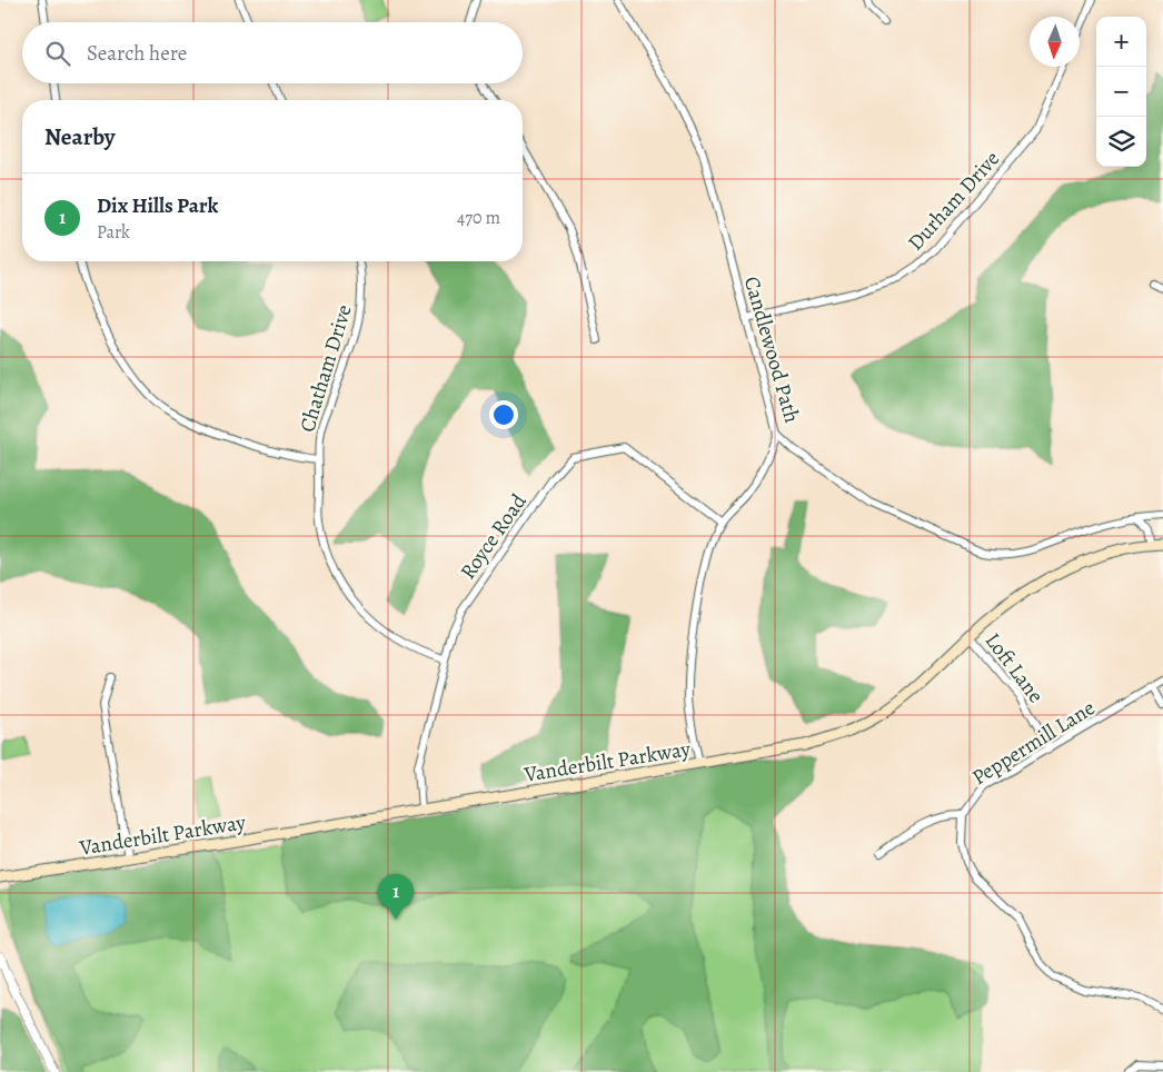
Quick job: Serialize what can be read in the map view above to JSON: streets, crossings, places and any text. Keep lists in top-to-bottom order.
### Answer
{
  "streets": {
    "main road": ["Vanderbilt Parkway"],
    "street": [
      "Durham Drive",
      "Candlewood Path",
      "Chatham Drive",
      "Royce Road",
      "Loft Lane",
      "Peppermill Lane"
    ]
  },
  "crossings": [
    ["Durham Drive", "Candlewood Path"],
    ["Chatham Drive", "Royce Road"],
    ["Royce Road", "Vanderbilt Parkway"],
    ["Loft Lane", "Peppermill Lane"],
    ["Loft Lane", "Vanderbilt Parkway"]
  ],
  "north": "bottom",
  "page": {
    "map_buttons": ["+", "−"],
    "search": "Search here",
    "heading": "Nearby",
    "list": [
      {
        "mark": "1",
        "name": "Dix Hills Park",
        "note": "Park",
        "value": "470 m"
      }
    ],
    "pins": "1"
  }
}
